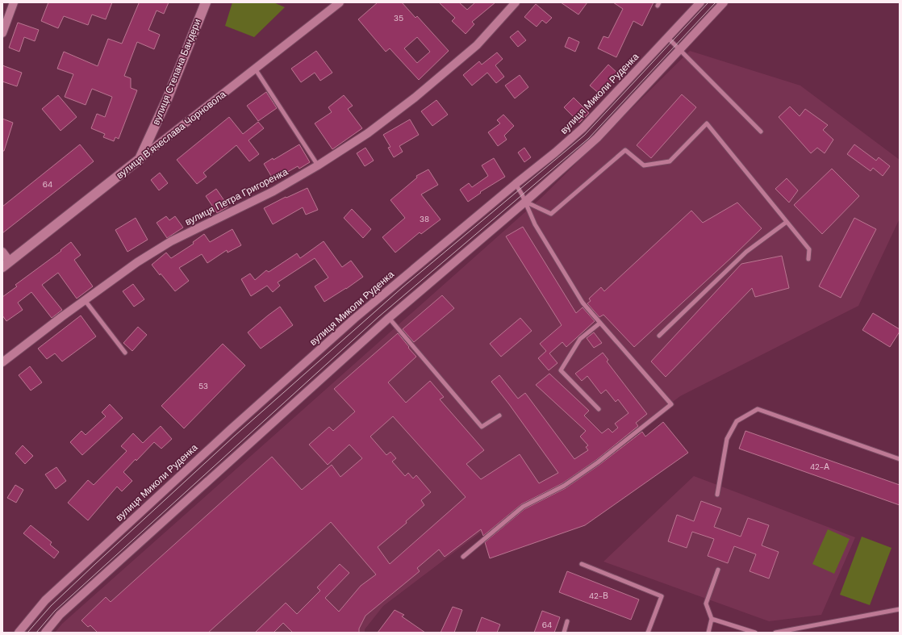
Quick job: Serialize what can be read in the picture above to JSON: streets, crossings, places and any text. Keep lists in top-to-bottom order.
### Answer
{
  "streets": {
    "street": [
      "вулиця Степана Бандери",
      "вулиця Миколи Руденка",
      "вулиця В'ячеслава Чорновола",
      "вулиця Петра Григоренка"
    ]
  },
  "crossings": [
    ["вулиця Степана Бандери", "вулиця В'ячеслава Чорновола"]
  ],
  "house_numbers": [
    "35",
    "64",
    "38",
    "53",
    "42-А",
    "42-В",
    "64"
  ]
}
